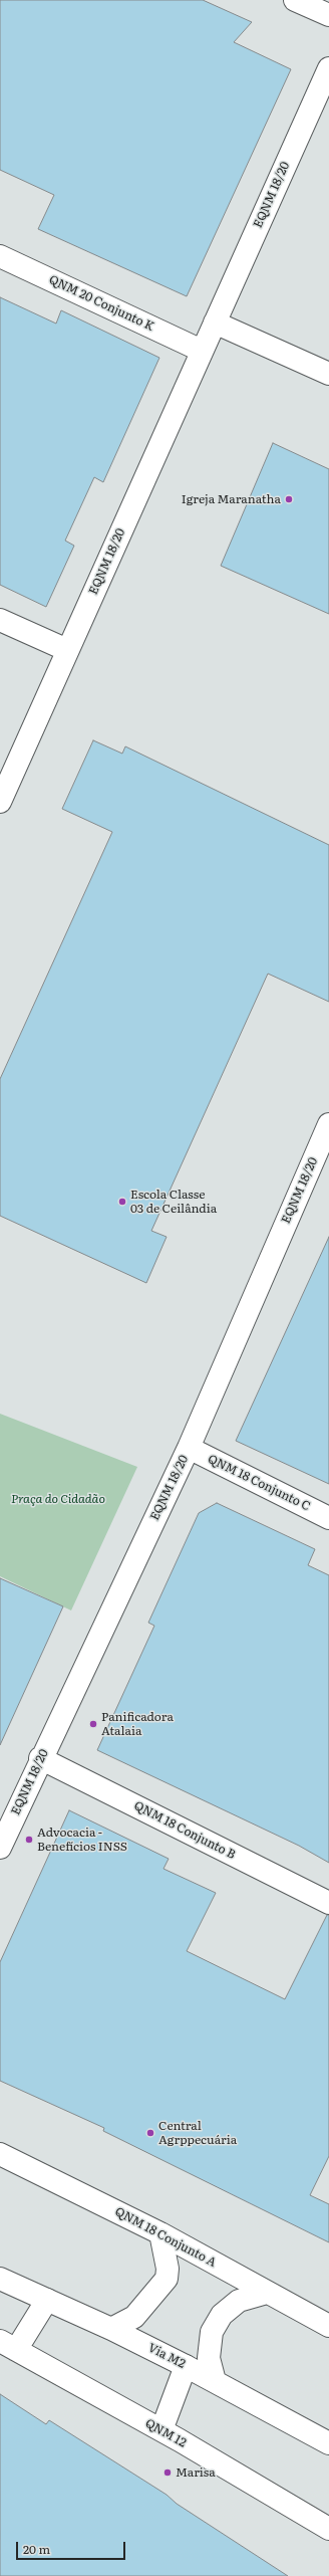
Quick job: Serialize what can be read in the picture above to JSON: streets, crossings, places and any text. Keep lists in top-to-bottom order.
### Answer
{
  "streets": {
    "street": [
      "EQNM 18/20",
      "QNM 20 Conjunto K",
      "QNM 18 Conjunto C",
      "QNM 18 Conjunto B",
      "QNM 18 Conjunto A",
      "Via M2",
      "QNM 12"
    ]
  },
  "crossings": [
    ["EQNM 18/20", "QNM 20 Conjunto K"],
    ["EQNM 18/20", "QNM 18 Conjunto C"],
    ["EQNM 18/20", "QNM 18 Conjunto B"]
  ],
  "parks": ["Praça do Cidadão"],
  "places": [
    "Igreja Maranatha",
    "Escola Classe 03 de Ceilândia",
    "Panificadora Atalaia",
    "Advocacia - Benefícios INSS",
    "Central Agrppecuária",
    "Marisa"
  ],
  "scale_bar": "20 m"
}
